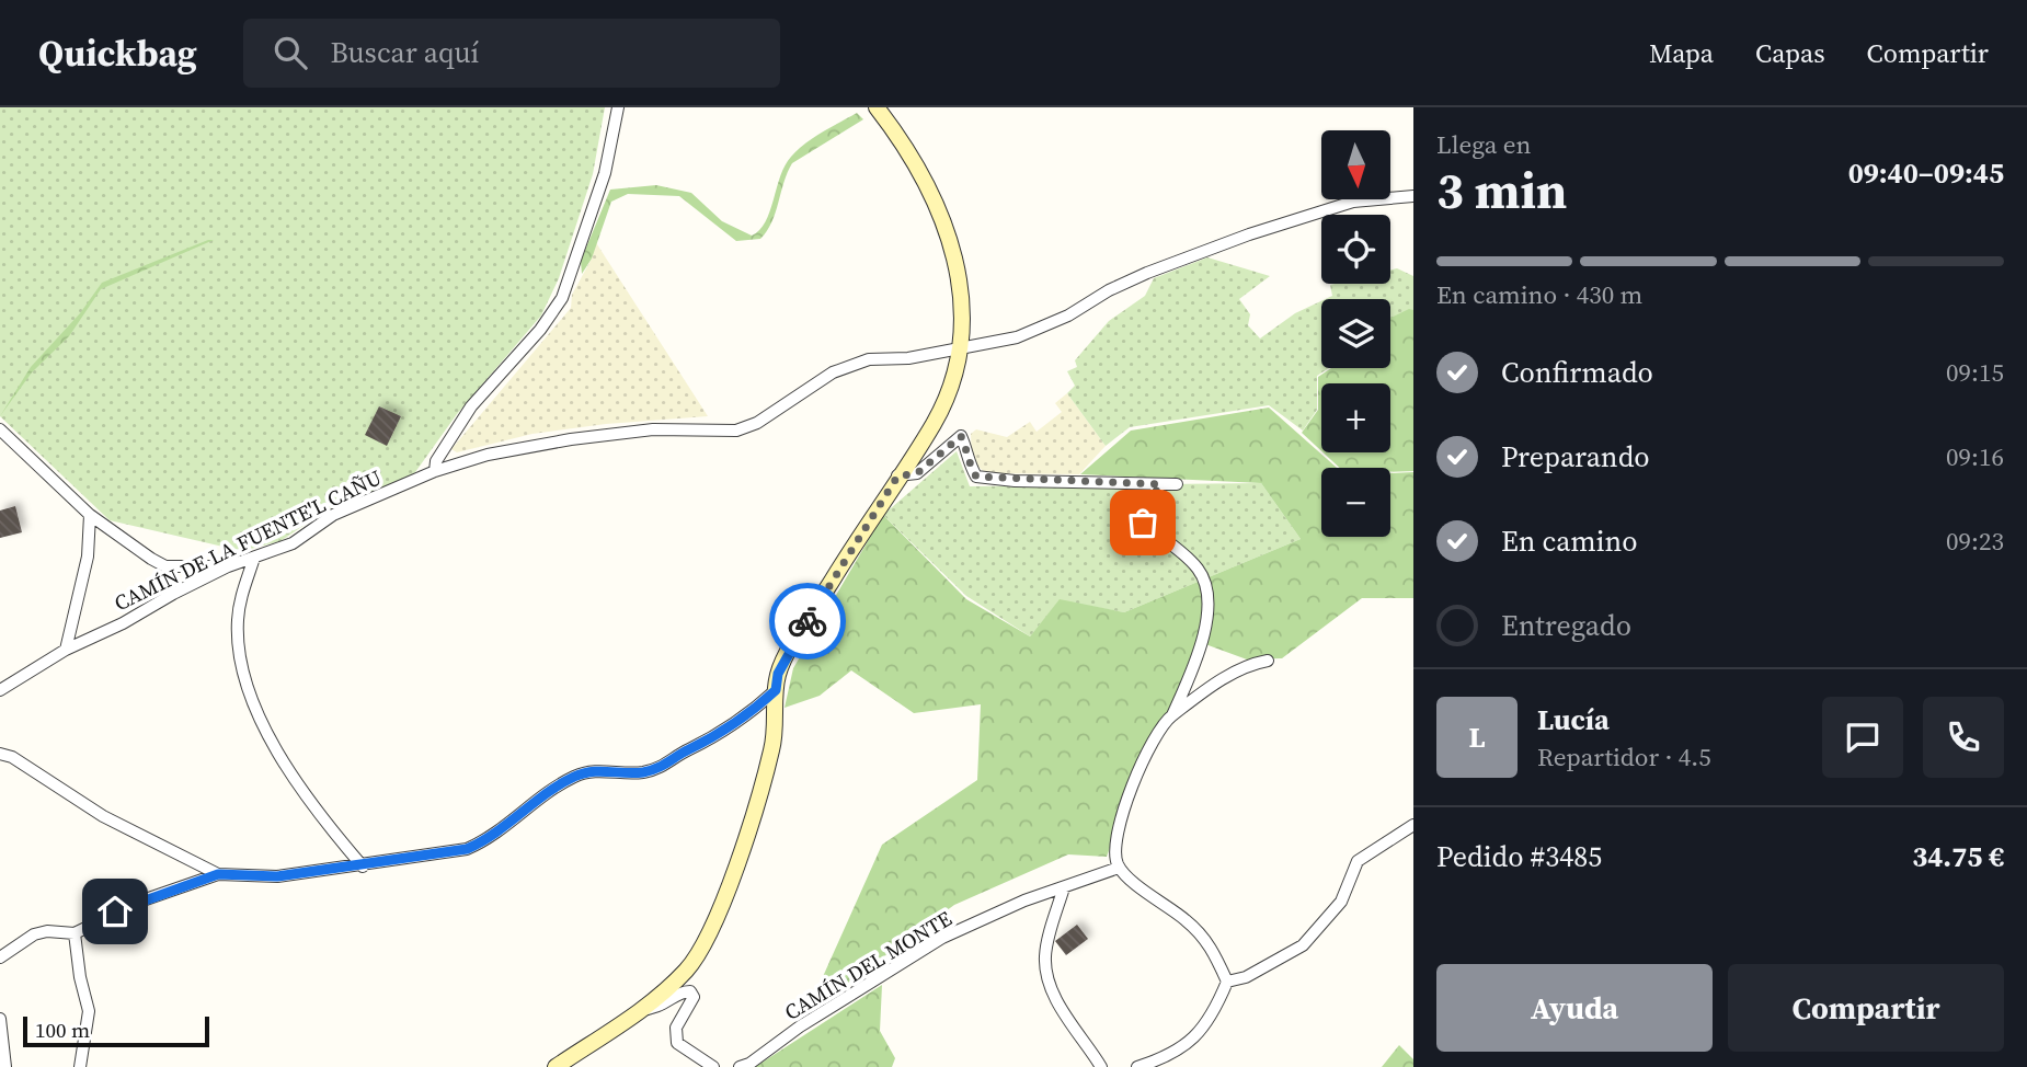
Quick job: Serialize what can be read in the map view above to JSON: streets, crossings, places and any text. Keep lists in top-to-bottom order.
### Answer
{
  "streets": {
    "street": ["CAMÍN DE LA FUENTE'L CAÑU", "CAMÍN DEL MONTE"]
  },
  "scale_bar": "100 m",
  "north": "bottom",
  "page": {
    "header": "Quickbag",
    "search": "Buscar aquí",
    "nav": ["Mapa", "Capas", "Compartir"],
    "heading": ["3 min", "Llega en", "09:40–09:45"],
    "panel": [
      "Lucía",
      "Repartidor · 4.5",
      "Pedido #3485",
      "34.75 €"
    ],
    "map_buttons": ["+", "−"],
    "bar": "En camino · 430 m",
    "list": [
      ["Confirmado", "09:15"],
      ["Preparando", "09:16"],
      ["En camino", "09:23"],
      "Entregado"
    ],
    "round": "L",
    "buttons": ["Ayuda", "Compartir"],
    "scale": "100 m"
  }
}
